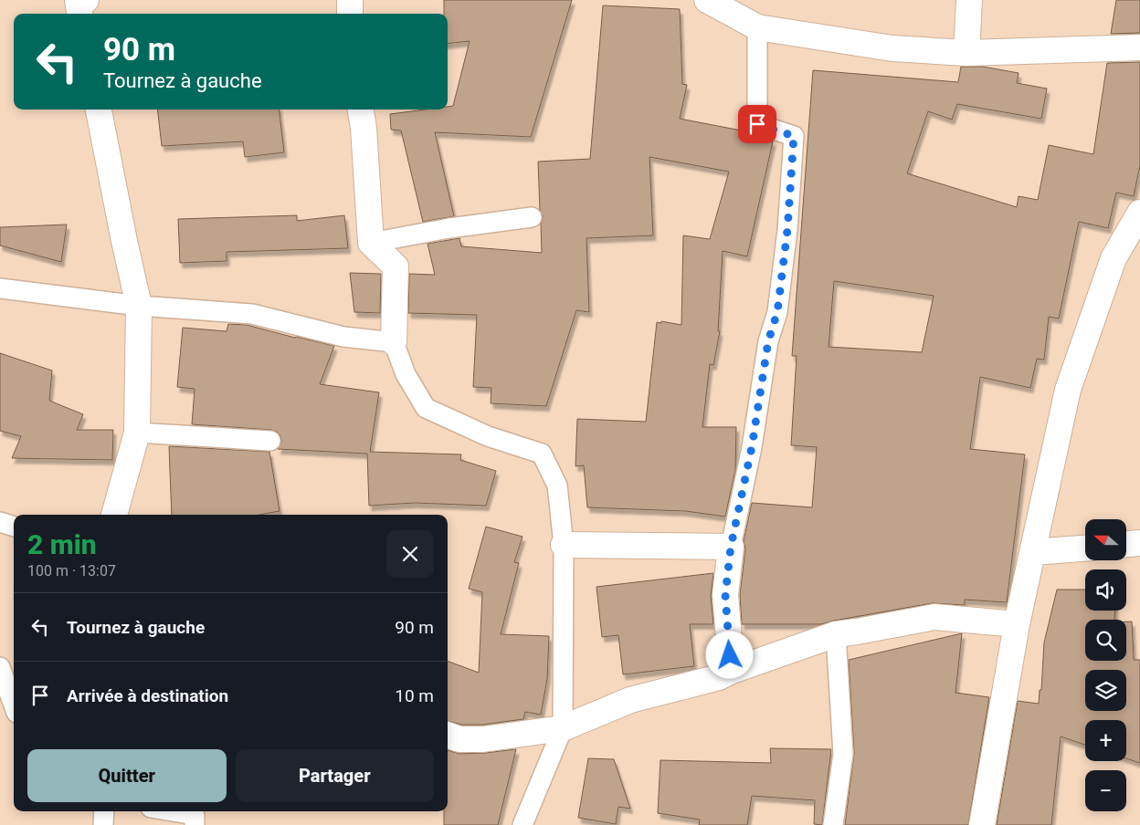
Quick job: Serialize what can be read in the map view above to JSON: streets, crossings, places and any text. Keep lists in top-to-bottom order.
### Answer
{
  "north": "left",
  "page": {
    "turn": ["90 m", "Tournez à gauche"],
    "heading": ["2 min", "100 m · 13:07"],
    "map_buttons": ["+", "−"],
    "list": [
      {
        "name": "Tournez à gauche",
        "value": "90 m"
      },
      {
        "name": "Arrivée à destination",
        "value": "10 m"
      }
    ],
    "buttons": ["Quitter", "Partager"]
  }
}
